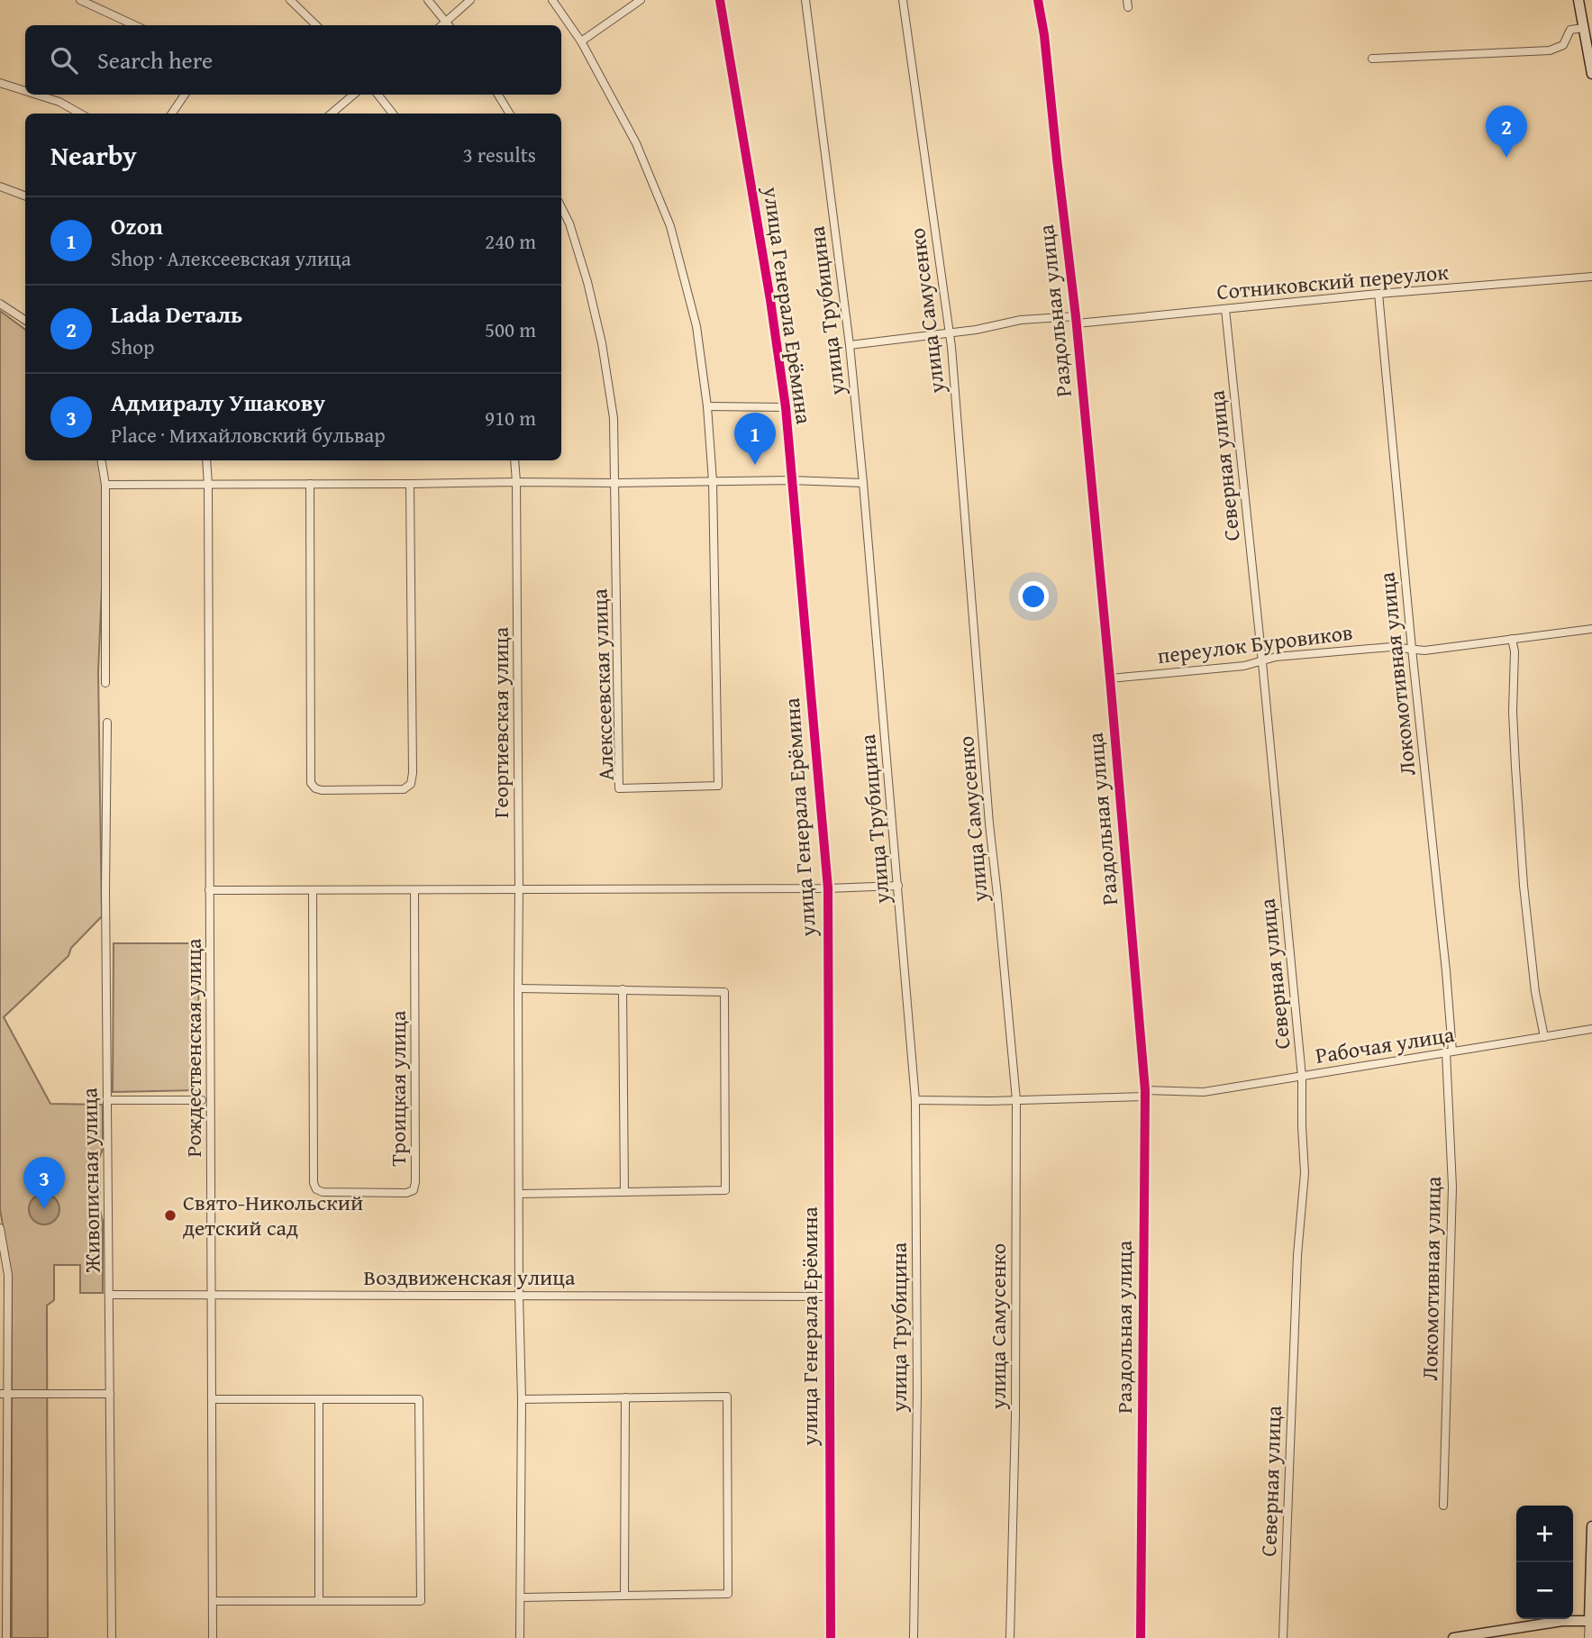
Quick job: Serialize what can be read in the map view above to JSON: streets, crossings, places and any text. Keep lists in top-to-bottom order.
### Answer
{
  "streets": {
    "street": [
      "Сотниковский переулок",
      "улица Генерала Ерёмина",
      "улица Трубицина",
      "улица Самусенко",
      "Раздольная улица",
      "Северная улица",
      "переулок Буровиков",
      "Локомотивная улица",
      "Алексеевская улица",
      "Георгиевская улица",
      "Рабочая улица",
      "Рождественская улица",
      "Троицкая улица",
      "Живописная улица",
      "Воздвиженская улица"
    ]
  },
  "crossings": [
    ["Сотниковский переулок", "улица Трубицина"],
    ["Сотниковский переулок", "улица Самусенко"],
    ["Сотниковский переулок", "Раздольная улица"],
    ["Сотниковский переулок", "Северная улица"],
    ["Сотниковский переулок", "Локомотивная улица"],
    ["улица Генерала Ерёмина", "Воздвиженская улица"],
    ["улица Трубицина", "Рабочая улица"],
    ["улица Самусенко", "Рабочая улица"],
    ["Раздольная улица", "переулок Буровиков"],
    ["Раздольная улица", "Рабочая улица"],
    ["Северная улица", "переулок Буровиков"],
    ["Северная улица", "Рабочая улица"],
    ["переулок Буровиков", "Локомотивная улица"],
    ["Локомотивная улица", "Рабочая улица"],
    ["Георгиевская улица", "Воздвиженская улица"],
    ["Рождественская улица", "Воздвиженская улица"],
    ["Живописная улица", "Воздвиженская улица"]
  ],
  "places": ["Свято-Никольский детский сад"],
  "page": {
    "search": "Search here",
    "pins": ["2", "1", "3"],
    "heading": ["Nearby", "3 results"],
    "list": [
      {
        "mark": "1",
        "name": "Ozon",
        "note": "Shop · Алексеевская улица",
        "value": "240 m"
      },
      {
        "mark": "2",
        "name": "Lada Dеталь",
        "note": "Shop",
        "value": "500 m"
      },
      {
        "mark": "3",
        "name": "Адмиралу Ушакову",
        "note": "Place · Михайловский бульвар",
        "value": "910 m"
      }
    ],
    "map_buttons": ["+", "−"]
  }
}
